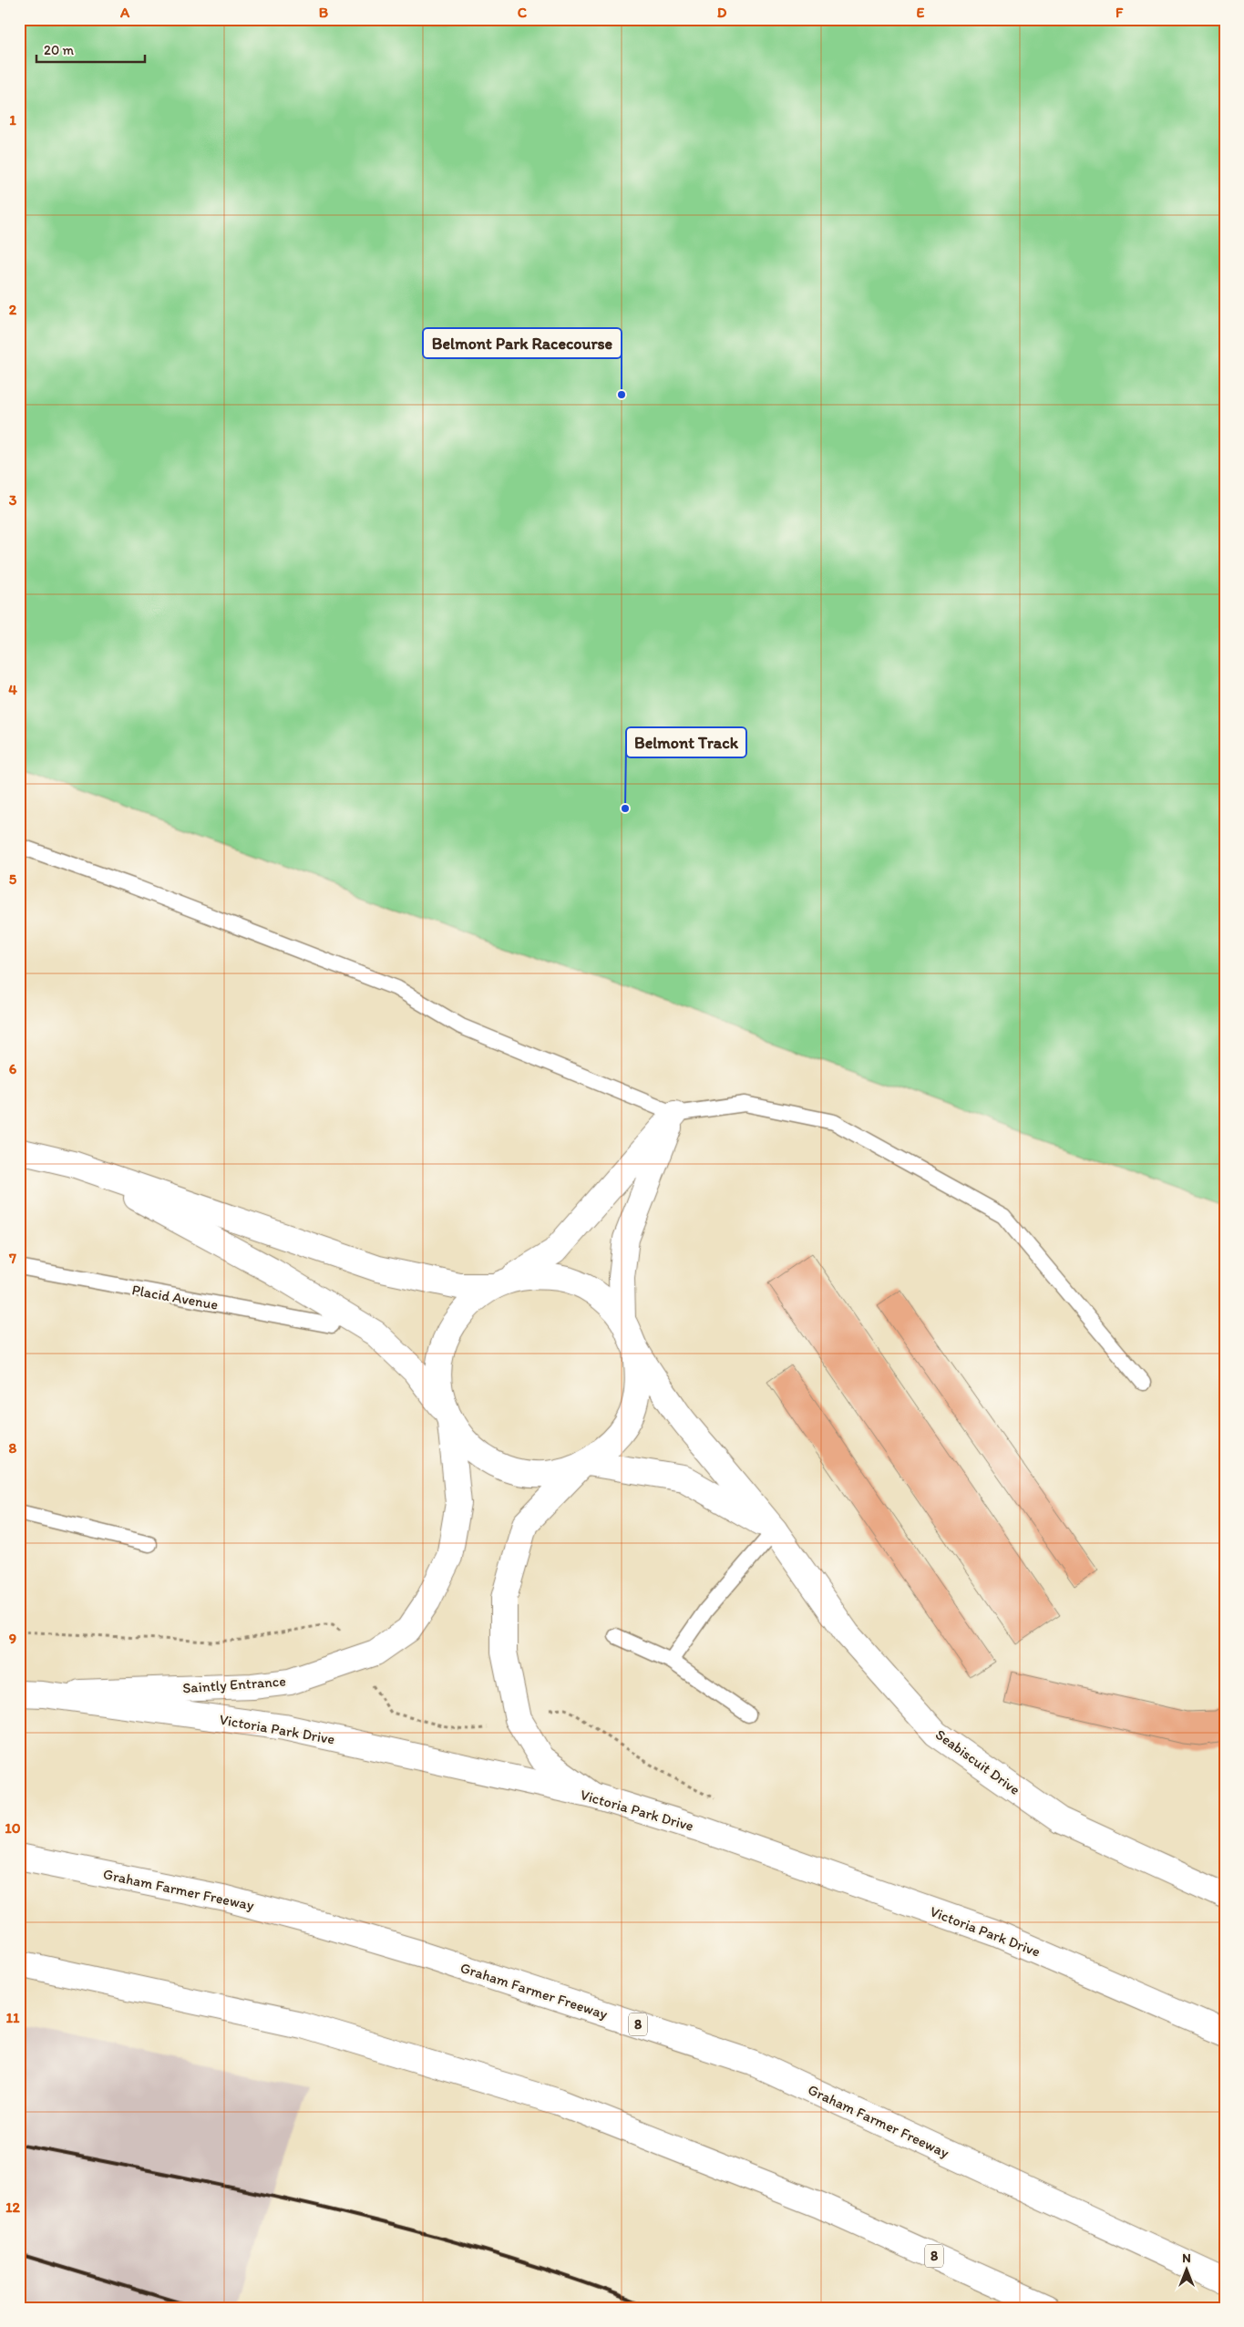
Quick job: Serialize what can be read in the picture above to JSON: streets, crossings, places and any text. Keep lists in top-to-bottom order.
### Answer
{
  "streets": {
    "main road": [
      "Saintly Entrance",
      "Victoria Park Drive",
      "Seabiscuit Drive",
      "Graham Farmer Freeway",
      "8"
    ],
    "lane": ["Placid Avenue"]
  },
  "crossings": [
    ["Saintly Entrance", "Victoria Park Drive"]
  ],
  "places": ["Belmont Park Racecourse", "Belmont Track"],
  "scale_bar": "20 m",
  "north": "top",
  "grid": {
    "columns": [
      "A",
      "B",
      "C",
      "D",
      "E",
      "F"
    ],
    "rows": [
      "1",
      "2",
      "3",
      "4",
      "5",
      "6",
      "7",
      "8",
      "9",
      "10",
      "11",
      "12"
    ]
  }
}
